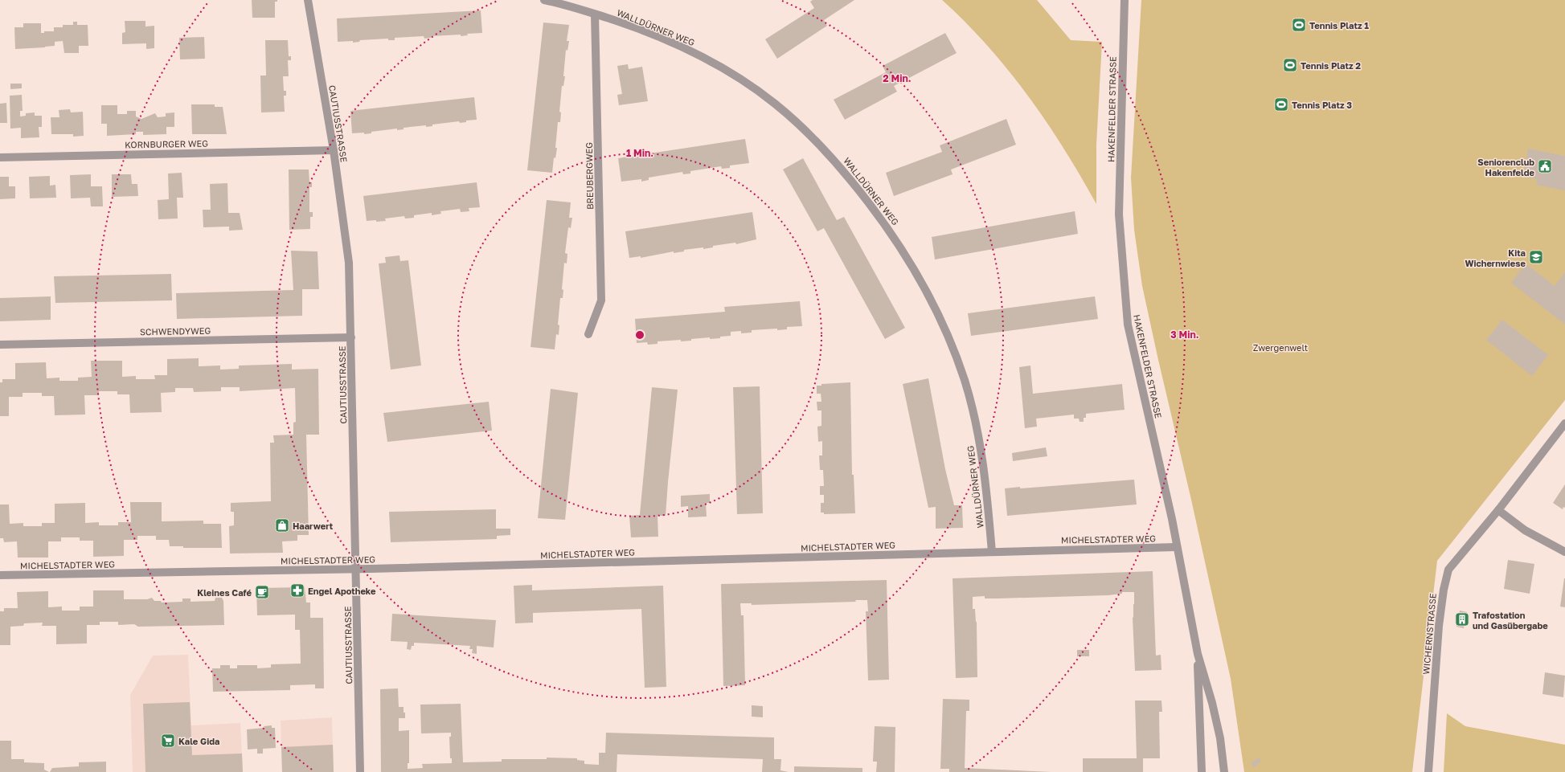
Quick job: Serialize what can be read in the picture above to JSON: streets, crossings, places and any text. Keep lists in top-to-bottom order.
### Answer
{
  "streets": {
    "street": [
      "WALLDÜRNER WEG",
      "HAKENFELDER STRASSE",
      "CAUTIUSSTRASSE",
      "KORNBURGER WEG",
      "BREUBERGWEG",
      "SCHWENDYWEG",
      "MICHELSTADTER WEG",
      "WICHERNSTRASSE"
    ]
  },
  "crossings": [
    ["WALLDÜRNER WEG", "BREUBERGWEG"],
    ["WALLDÜRNER WEG", "MICHELSTADTER WEG"],
    ["HAKENFELDER STRASSE", "MICHELSTADTER WEG"],
    ["CAUTIUSSTRASSE", "KORNBURGER WEG"],
    ["CAUTIUSSTRASSE", "SCHWENDYWEG"],
    ["CAUTIUSSTRASSE", "MICHELSTADTER WEG"]
  ],
  "parks": ["Zwergenwelt"],
  "places": {
    "sports": ["Tennis Platz 1", "Tennis Platz 2", "Tennis Platz 3"],
    "public building": ["Seniorenclub Hakenfelde"],
    "school or university": ["Kita Wichernwiese"],
    "shop": ["Haarwert"],
    "pharmacy": ["Engel Apotheke"],
    "cafe": ["Kleines Café"],
    "building": ["Trafostation und Gasübergabe"],
    "supermarket": ["Kale Gida"]
  },
  "rings": ["2 Min.", "1 Min.", "3 Min."]
}
